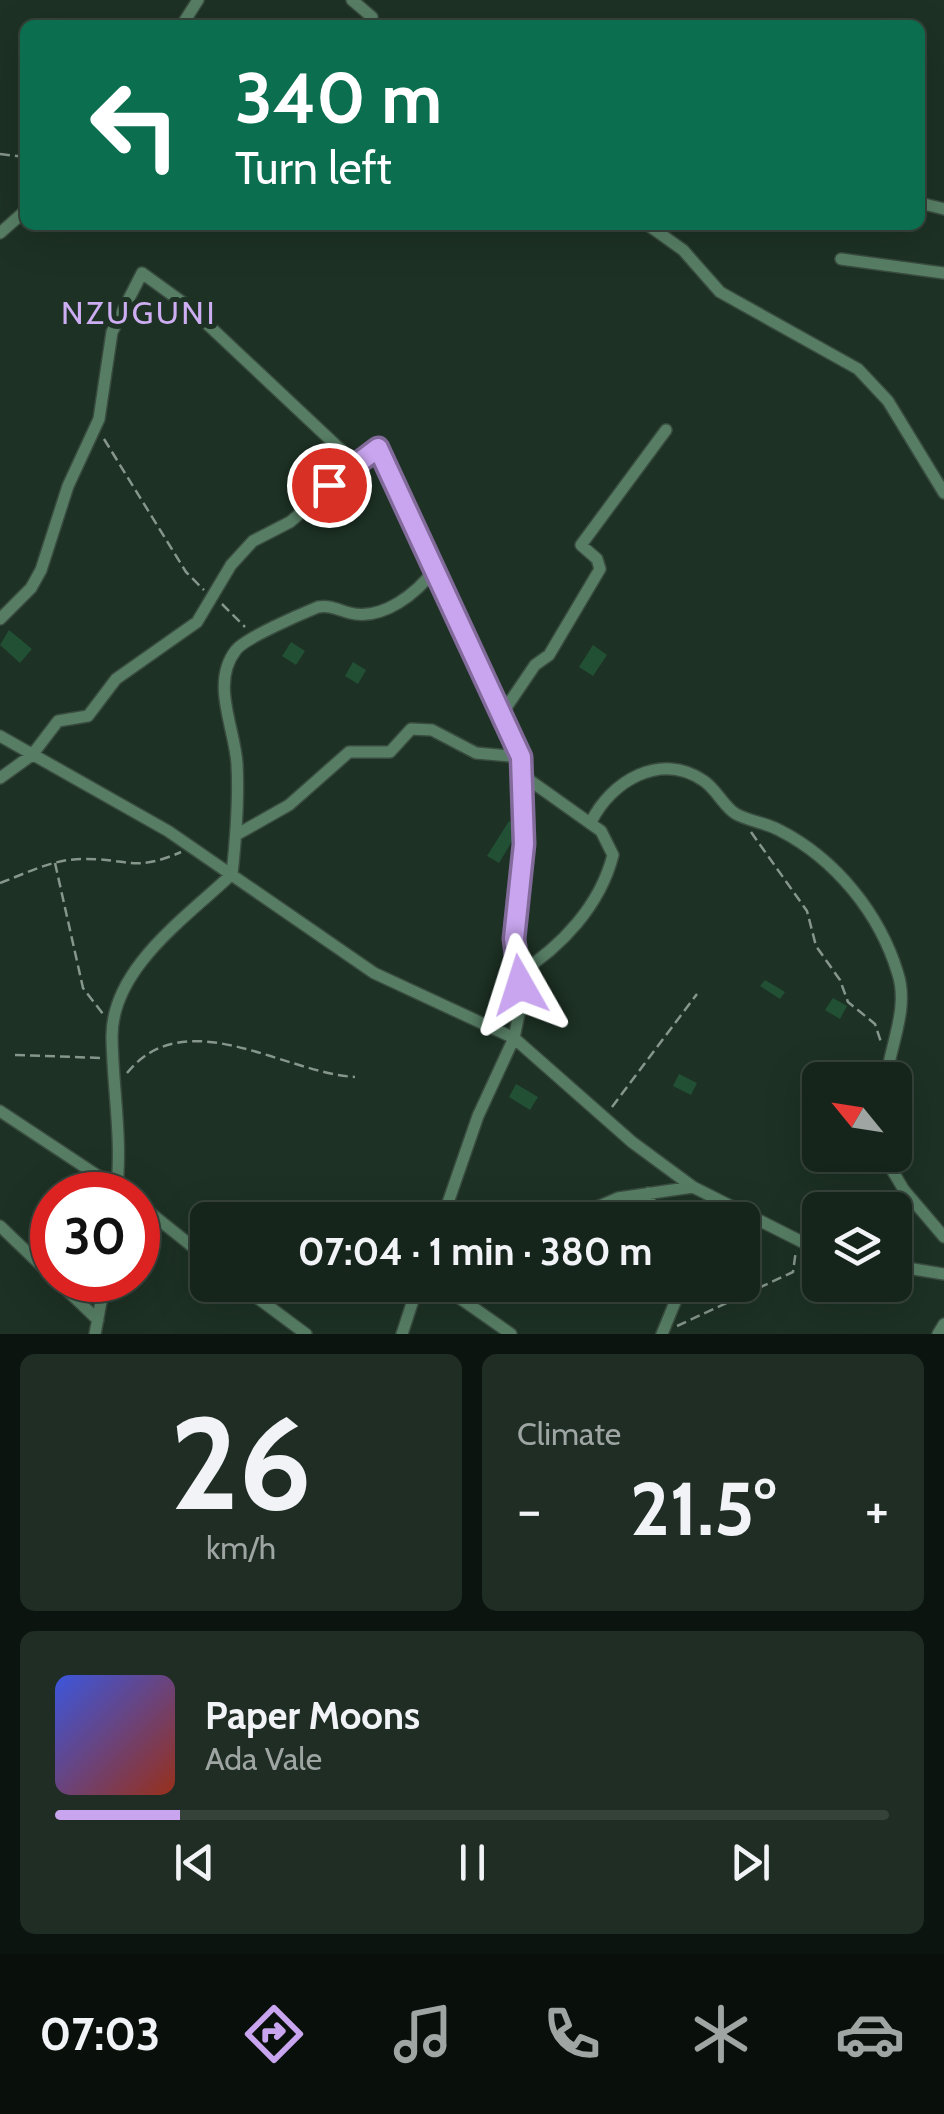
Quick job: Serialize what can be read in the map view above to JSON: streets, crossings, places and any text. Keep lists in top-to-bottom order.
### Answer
{
  "districts": ["NZUGUNI"],
  "north": "top left",
  "page": {
    "turn": ["340 m", "Turn left"],
    "limit": "30",
    "trip": "07:04 · 1 min · 380 m",
    "tile": [
      ["26", "km/h"],
      "Climate"
    ],
    "heat": ["−", "21.5°", "+"],
    "song": ["Paper Moons", "Ada Vale"],
    "tabs": "07:03"
  }
}
